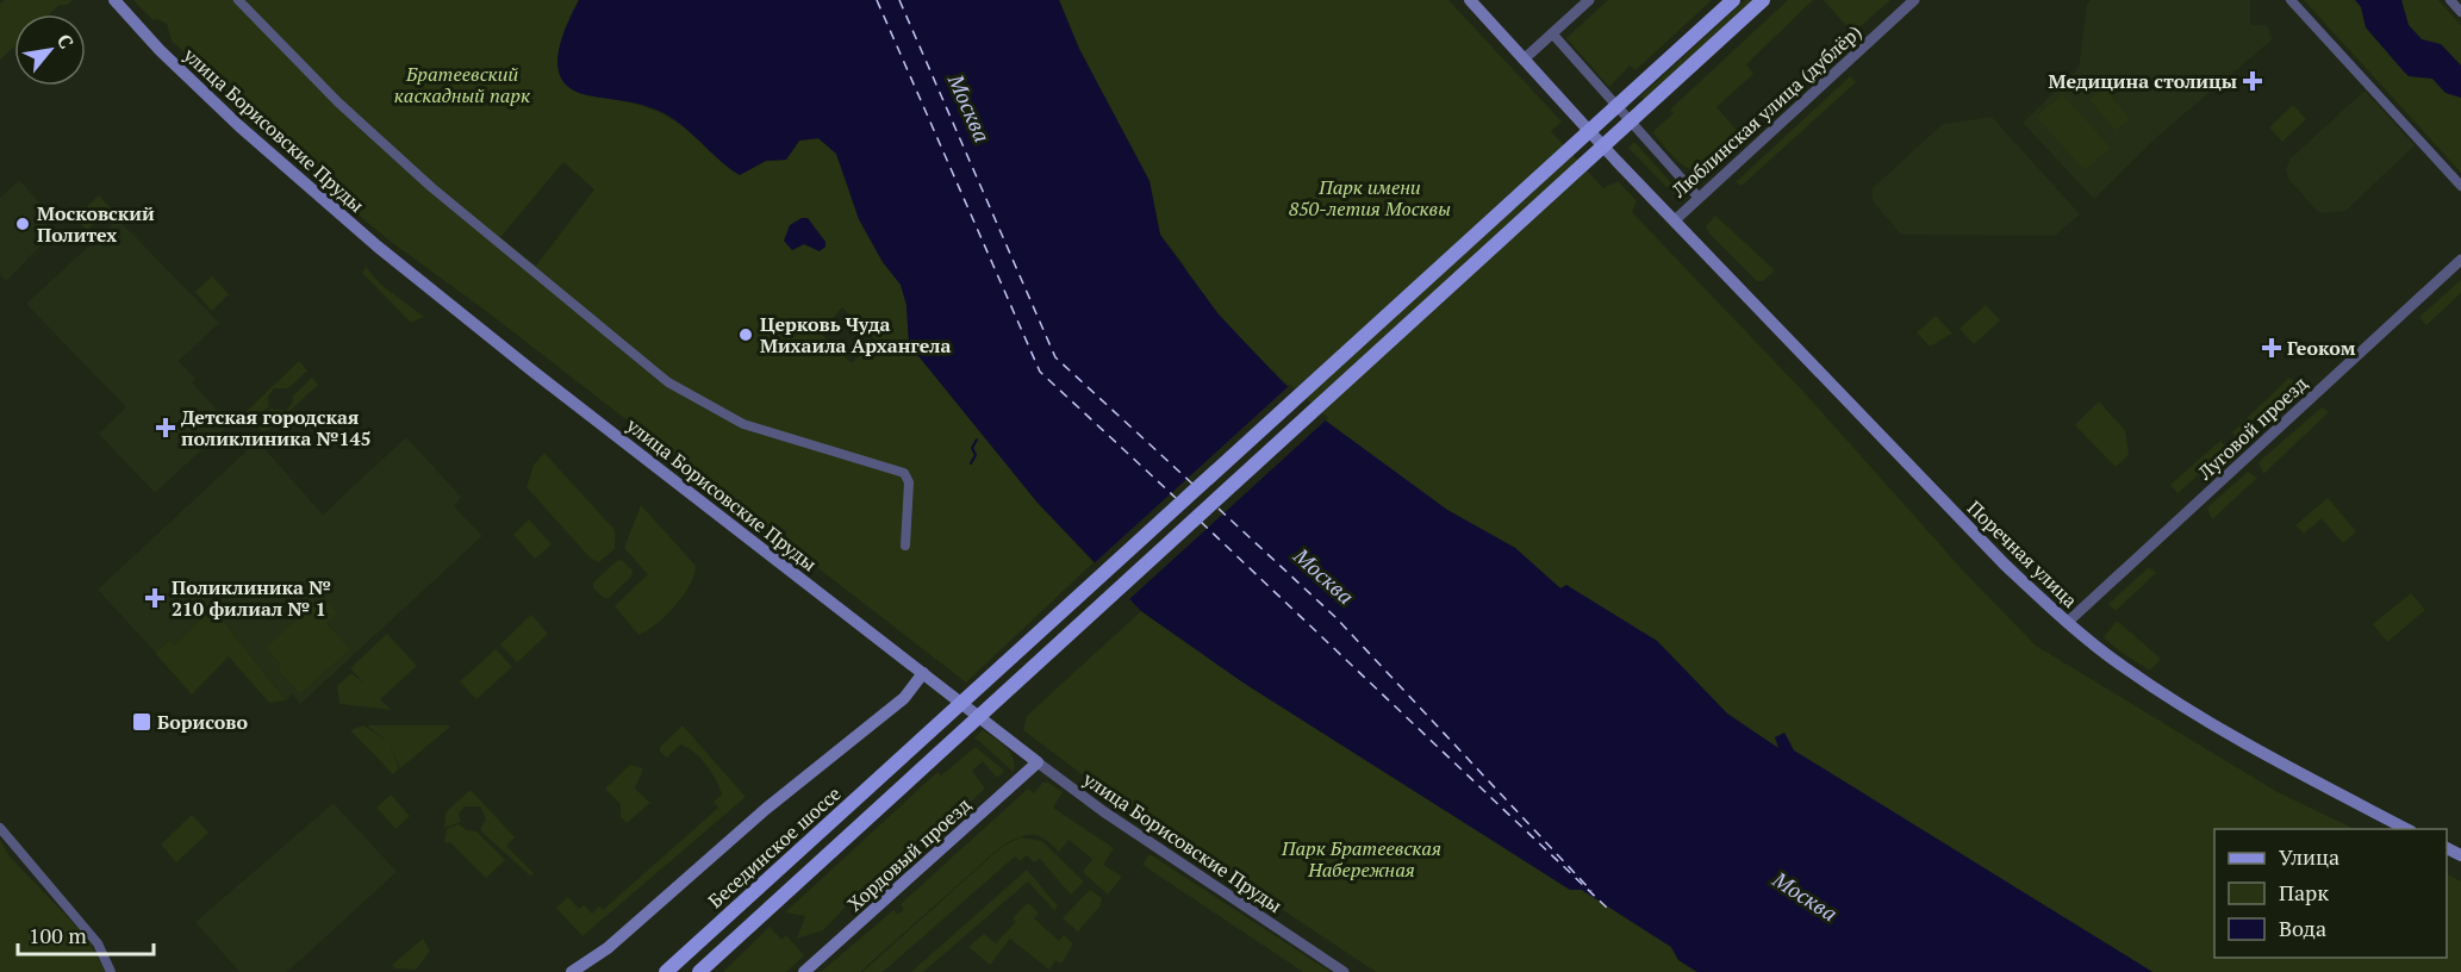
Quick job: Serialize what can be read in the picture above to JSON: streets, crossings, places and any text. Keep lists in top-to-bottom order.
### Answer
{
  "streets": {
    "main road": [
      "улица Борисовские Пруды",
      "Поречная улица",
      "Бесединское шоссе",
      "Хордовый проезд"
    ],
    "street": ["Люблинская улица (дублёр)", "Луговой проезд"]
  },
  "crossings": [
    ["Люблинская улица (дублёр)", "Поречная улица"],
    ["улица Борисовские Пруды", "Хордовый проезд"],
    ["Луговой проезд", "Поречная улица"]
  ],
  "water": ["Москва"],
  "parks": ["Братеевский каскадный парк", "Парк имени 850-летия Москвы", "Парк Братеевская Набережная"],
  "places": {
    "health": [
      "Медицина столицы",
      "Геоком",
      "Детская городская поликлиника №145",
      "Поликлиника № 210 филиал № 1"
    ],
    "other": ["Московский Политех", "Церковь Чуда Михаила Архангела"],
    "transit": ["Борисово"]
  },
  "legend": ["Улица", "Парк", "Вода"],
  "scale_bar": "100 m",
  "north": "top right"
}
